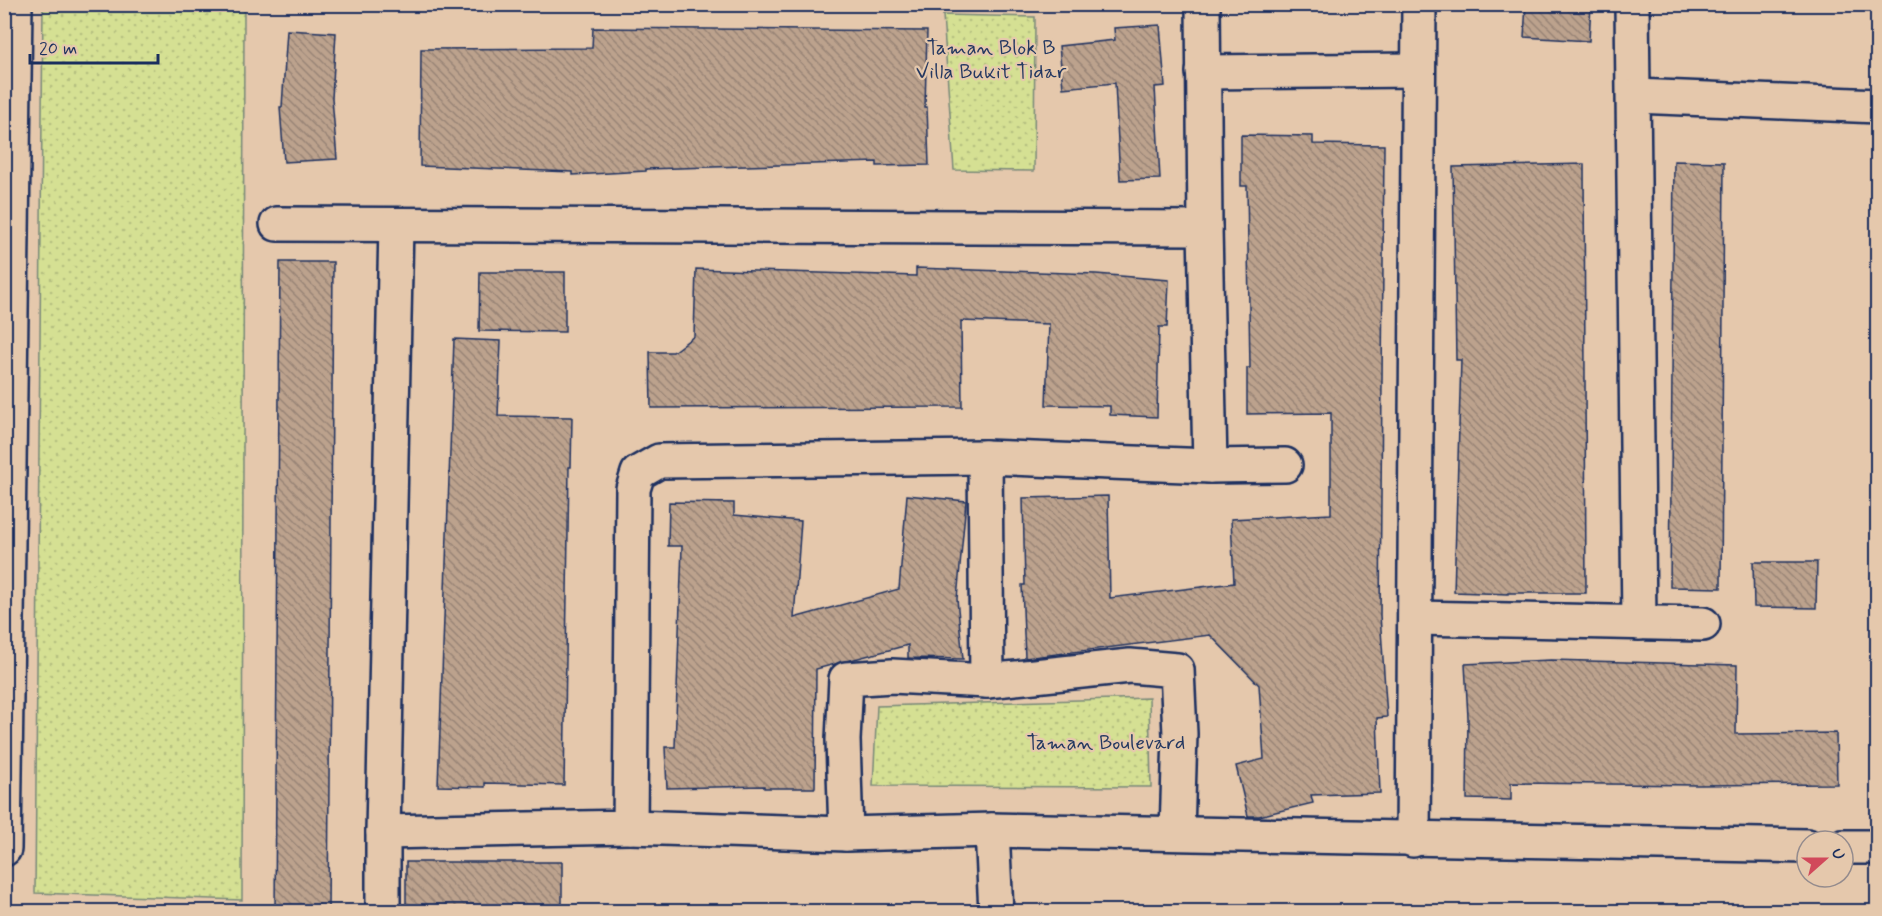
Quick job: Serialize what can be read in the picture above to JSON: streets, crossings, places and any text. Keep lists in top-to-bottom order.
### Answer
{
  "parks": ["Taman Blok B Villa Bukit Tidar", "Taman Boulevard"],
  "scale_bar": "20 m",
  "north": "right"
}
